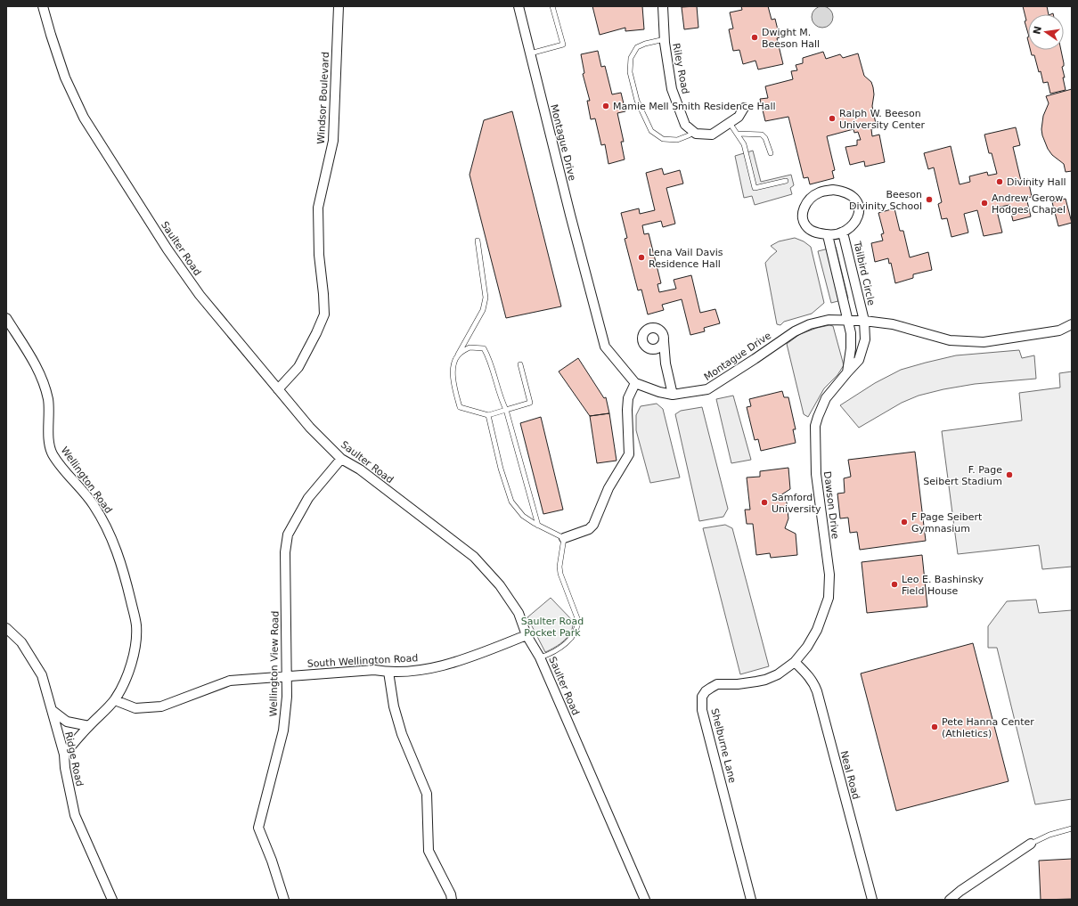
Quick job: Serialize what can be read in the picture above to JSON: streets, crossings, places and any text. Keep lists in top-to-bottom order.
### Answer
{
  "streets": {
    "street": [
      "Riley Road",
      "Windsor Boulevard",
      "Montague Drive",
      "Saulter Road",
      "Tailbird Circle",
      "Wellington Road",
      "Dawson Drive",
      "South Wellington Road",
      "Wellington View Road",
      "Shelburne Lane",
      "Ridge Road",
      "Neal Road"
    ]
  },
  "crossings": [
    ["Windsor Boulevard", "Saulter Road"],
    ["Montague Drive", "Tailbird Circle"],
    ["Montague Drive", "Dawson Drive"],
    ["Saulter Road", "South Wellington Road"],
    ["Saulter Road", "Wellington View Road"],
    ["Tailbird Circle", "Dawson Drive"],
    ["Wellington Road", "South Wellington Road"],
    ["Wellington Road", "Ridge Road"],
    ["Dawson Drive", "Shelburne Lane"],
    ["Dawson Drive", "Neal Road"],
    ["South Wellington Road", "Wellington View Road"],
    ["Shelburne Lane", "Neal Road"]
  ],
  "parks": ["Saulter Road Pocket Park"],
  "places": [
    "Dwight M. Beeson Hall",
    "Mamie Mell Smith Residence Hall",
    "Ralph W. Beeson University Center",
    "Divinity Hall",
    "Beeson Divinity School",
    "Andrew Gerow Hodges Chapel",
    "Lena Vail Davis Residence Hall",
    "F. Page Seibert Stadium",
    "Samford University",
    "F Page Seibert Gymnasium",
    "Leo E. Bashinsky Field House",
    "Pete Hanna Center (Athletics)"
  ],
  "north": "left"
}
